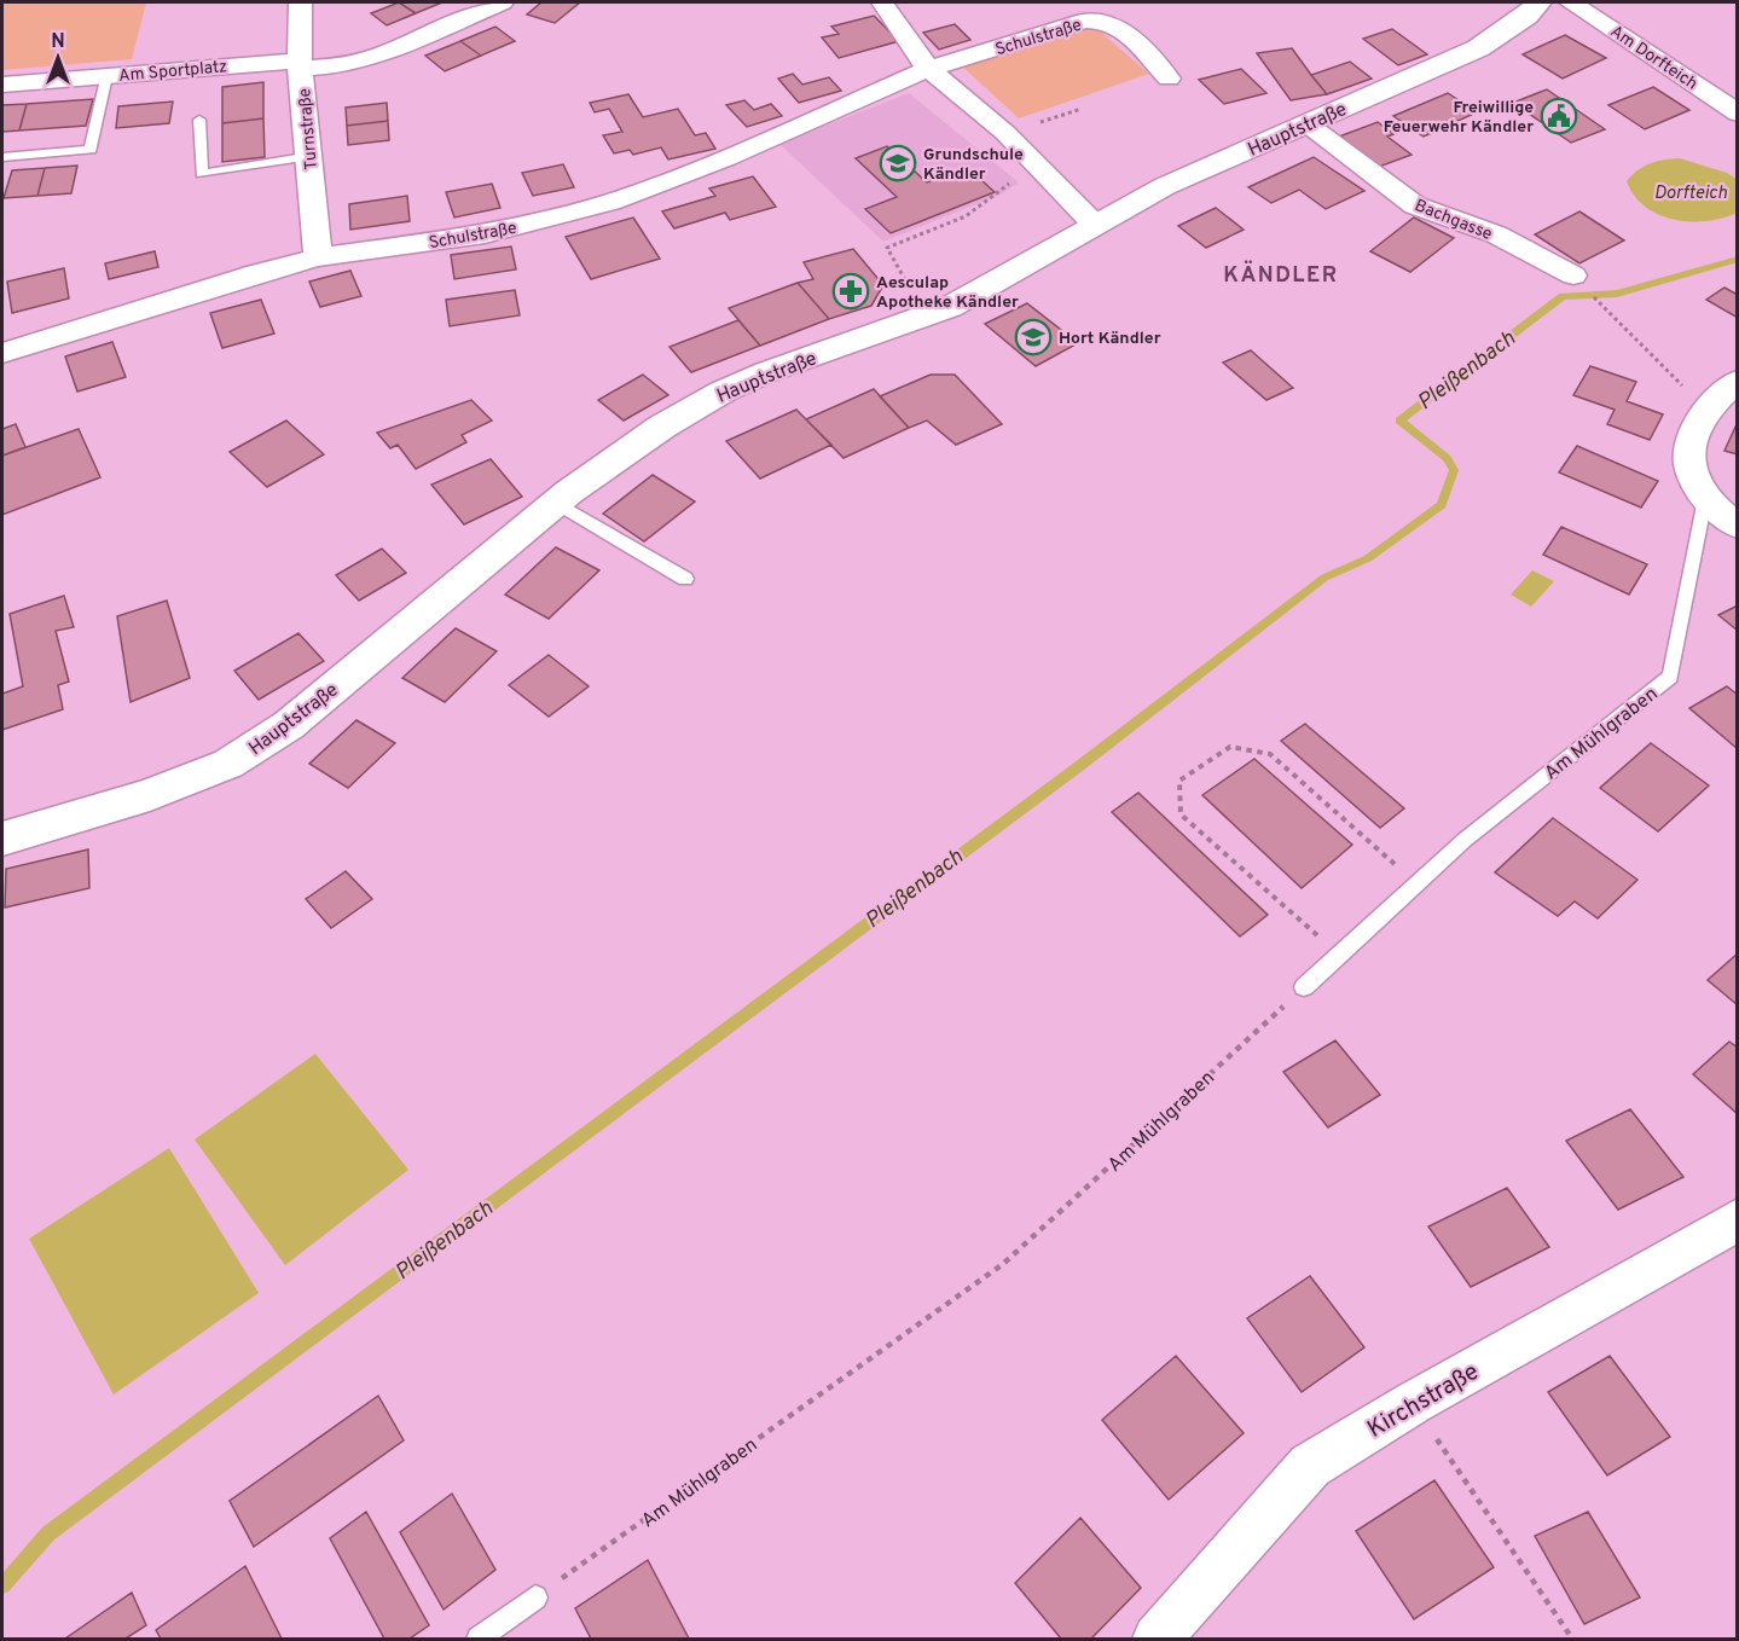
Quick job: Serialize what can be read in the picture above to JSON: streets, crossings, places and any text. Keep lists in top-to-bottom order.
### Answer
{
  "streets": {
    "street": [
      "Schulstraße",
      "Am Dorfteich",
      "Am Sportplatz",
      "Hauptstraße",
      "Turnstraße",
      "Bachgasse",
      "Kirchstraße"
    ],
    "lane": ["Am Mühlgraben"]
  },
  "crossings": [
    ["Schulstraße", "Turnstraße"],
    ["Am Sportplatz", "Turnstraße"],
    ["Hauptstraße", "Bachgasse"]
  ],
  "districts": ["KÄNDLER"],
  "water": ["Dorfteich", "Pleißenbach"],
  "places": {
    "public building": ["Freiwillige Feuerwehr Kändler"],
    "school or university": ["Grundschule Kändler", "Hort Kändler"],
    "pharmacy": ["Aesculap Apotheke Kändler"]
  },
  "north": "top"
}
